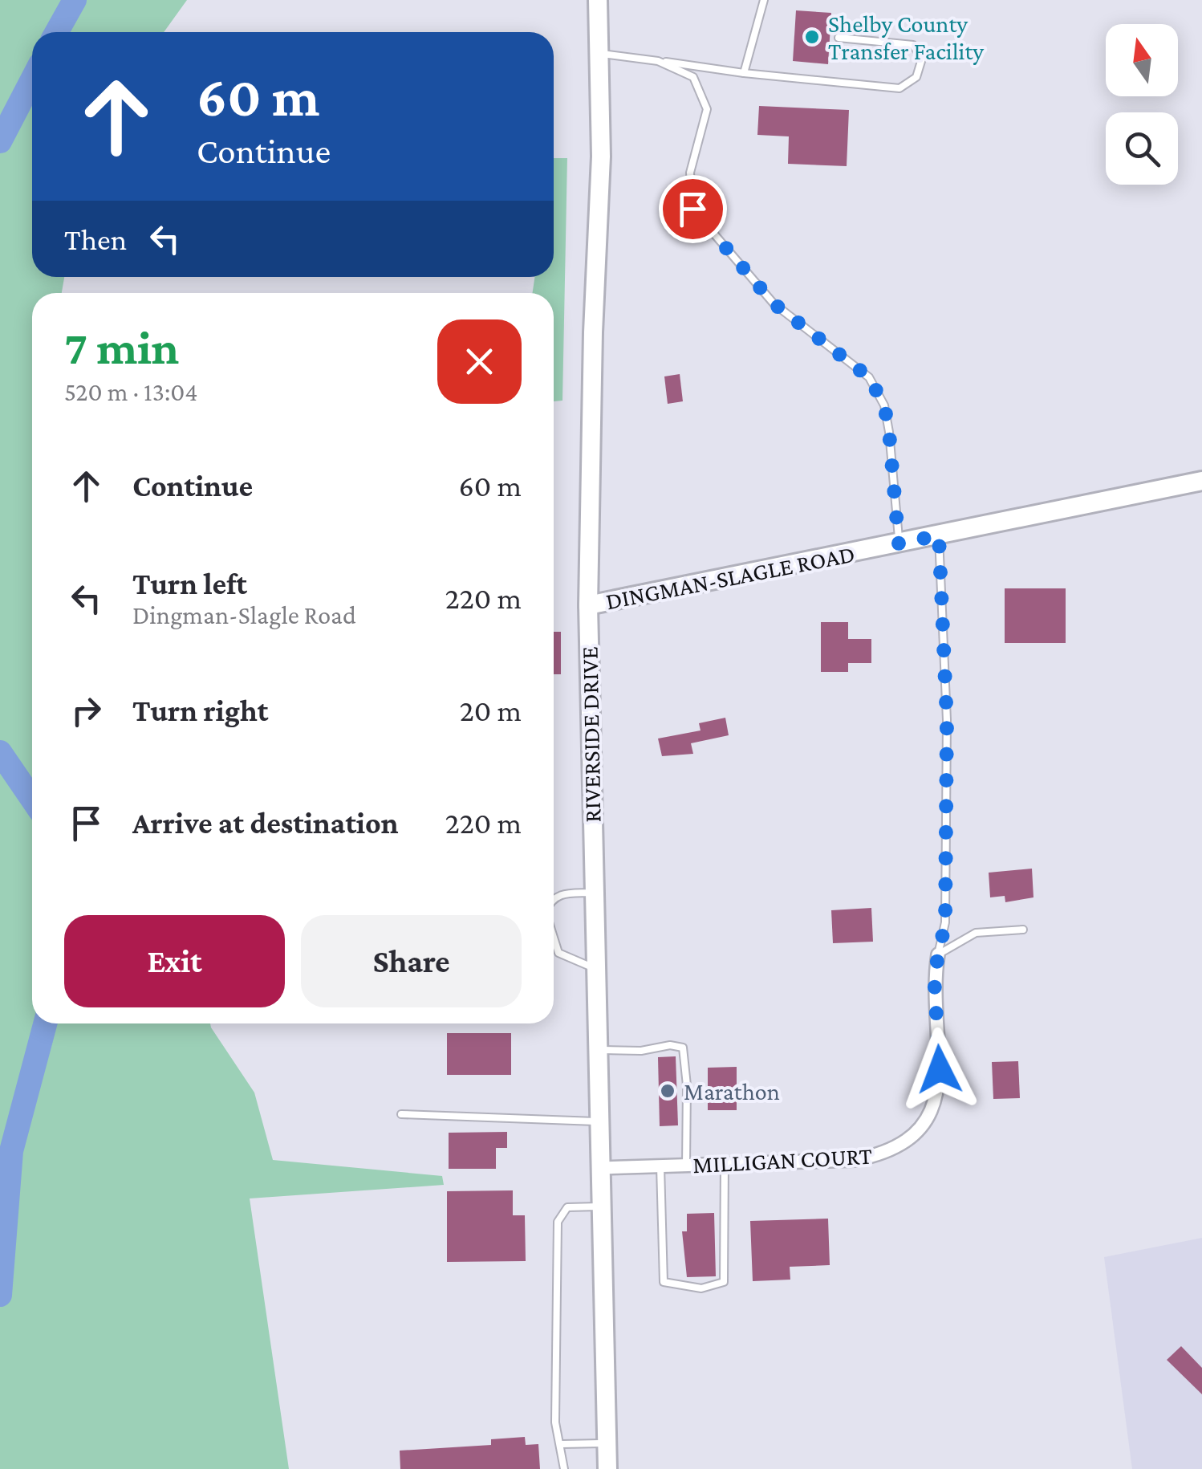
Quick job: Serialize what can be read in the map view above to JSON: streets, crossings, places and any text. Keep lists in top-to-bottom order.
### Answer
{
  "streets": {
    "main road": ["DINGMAN-SLAGLE ROAD", "RIVERSIDE DRIVE"],
    "street": ["MILLIGAN COURT"]
  },
  "crossings": [
    ["DINGMAN-SLAGLE ROAD", "RIVERSIDE DRIVE"],
    ["RIVERSIDE DRIVE", "MILLIGAN COURT"]
  ],
  "places": ["Shelby County Transfer Facility", "Marathon"],
  "north": "top",
  "page": {
    "turn": ["60 m", "Continue"],
    "then": "Then",
    "heading": ["7 min", "520 m · 13:04"],
    "list": [
      {
        "name": "Continue",
        "value": "60 m"
      },
      {
        "name": "Turn left",
        "note": "Dingman-Slagle Road",
        "value": "220 m"
      },
      {
        "name": "Turn right",
        "value": "20 m"
      },
      {
        "name": "Arrive at destination",
        "value": "220 m"
      }
    ],
    "buttons": ["Exit", "Share"]
  }
}
